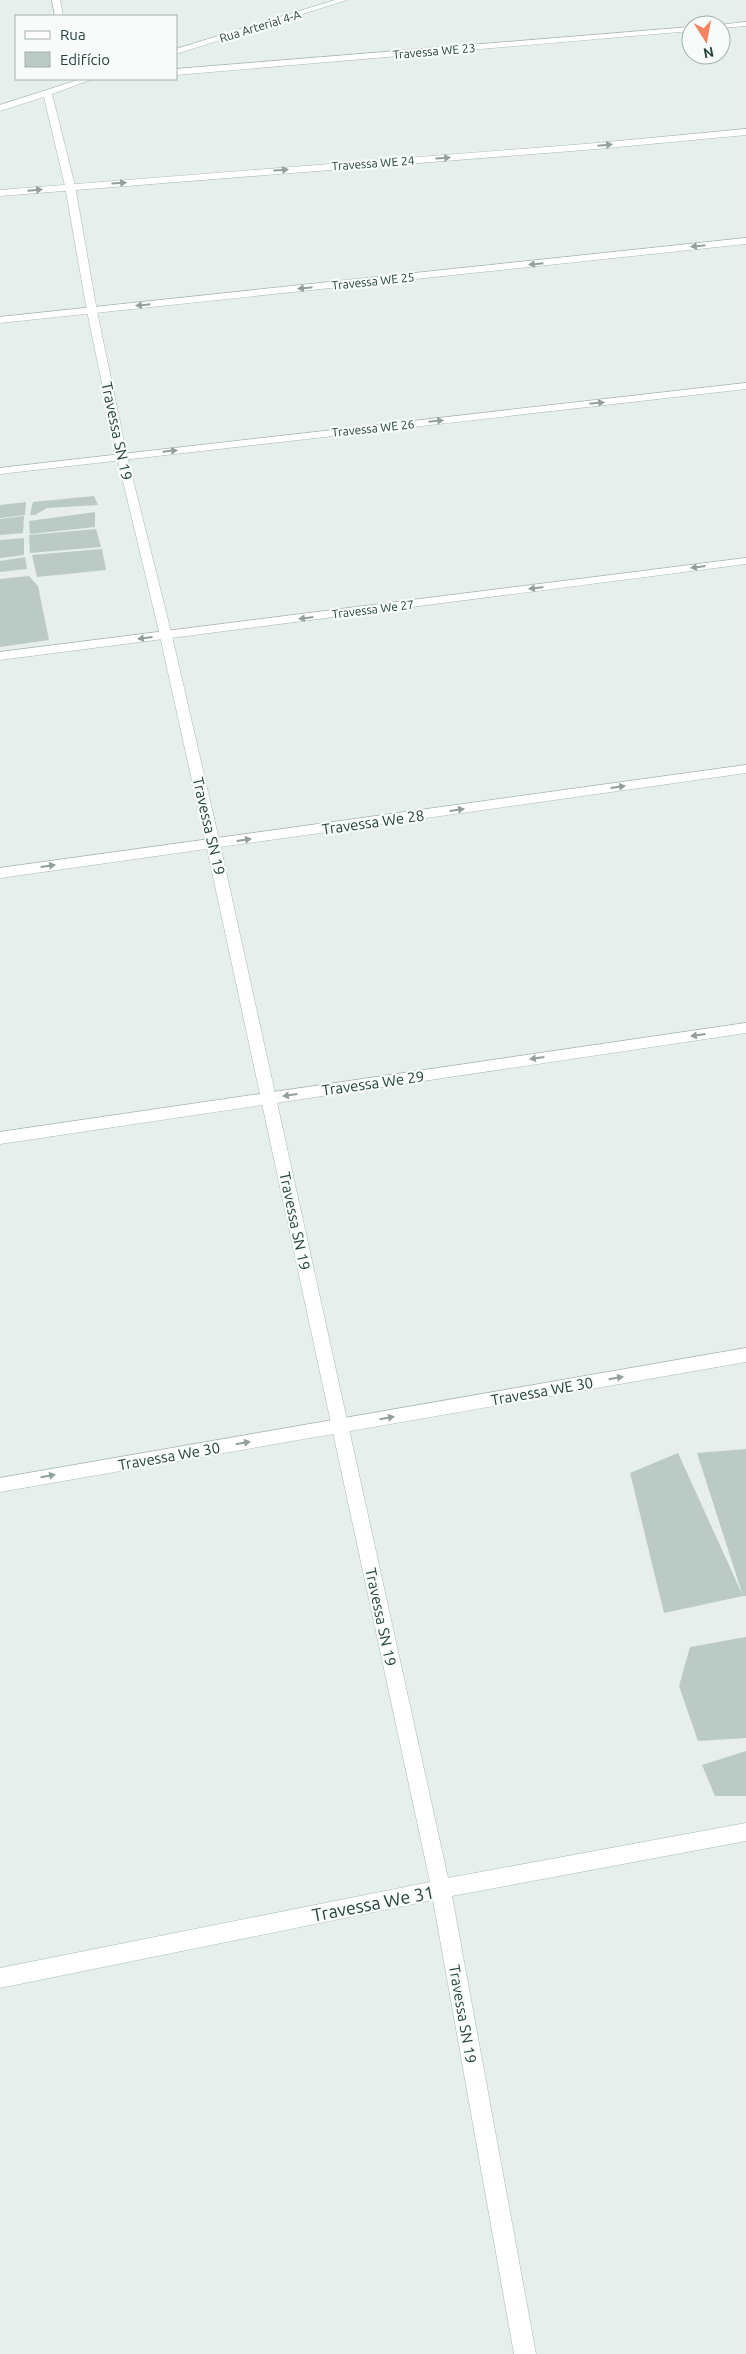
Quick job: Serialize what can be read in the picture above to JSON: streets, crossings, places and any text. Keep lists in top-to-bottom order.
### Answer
{
  "streets": {
    "street": [
      "Rua Arterial 4-A",
      "Travessa WE 23",
      "Travessa WE 24",
      "Travessa WE 25",
      "Travessa WE 26",
      "Travessa SN 19",
      "Travessa We 27",
      "Travessa We 28",
      "Travessa We 29",
      "Travessa WE 30",
      "Travessa We 30",
      "Travessa We 31"
    ]
  },
  "crossings": [
    ["Travessa WE 24", "Travessa SN 19"],
    ["Travessa WE 25", "Travessa SN 19"],
    ["Travessa WE 26", "Travessa SN 19"],
    ["Travessa SN 19", "Travessa We 27"],
    ["Travessa SN 19", "Travessa We 28"],
    ["Travessa SN 19", "Travessa We 29"],
    ["Travessa SN 19", "Travessa WE 30"],
    ["Travessa SN 19", "Travessa We 30"],
    ["Travessa SN 19", "Travessa We 31"],
    ["Travessa WE 30", "Travessa We 30"]
  ],
  "one_way": [
    "Travessa WE 24",
    "Travessa WE 25",
    "Travessa WE 26",
    "Travessa We 27",
    "Travessa We 28",
    "Travessa We 29",
    "Travessa WE 30",
    "Travessa We 30"
  ],
  "legend": ["Rua", "Edifício"],
  "north": "bottom"
}
